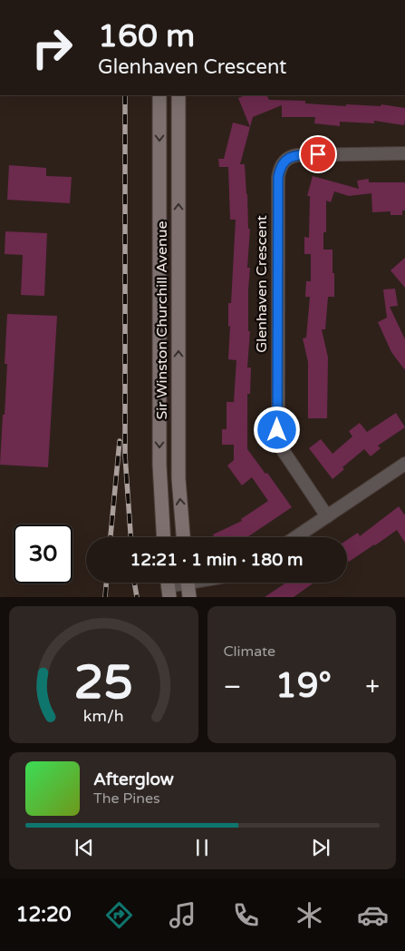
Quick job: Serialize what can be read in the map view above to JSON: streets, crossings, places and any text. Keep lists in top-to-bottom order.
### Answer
{
  "streets": {
    "main road": ["Sir Winston Churchill Avenue"],
    "street": ["Glenhaven Crescent"]
  },
  "page": {
    "turn": ["160 m", "Glenhaven Crescent"],
    "limit": "30",
    "trip": "12:21 · 1 min · 180 m",
    "tile": "Climate",
    "heat": ["−", "19°", "+"],
    "song": ["Afterglow", "The Pines"],
    "tabs": "12:20",
    "gauge": ["25", "km/h"]
  }
}
